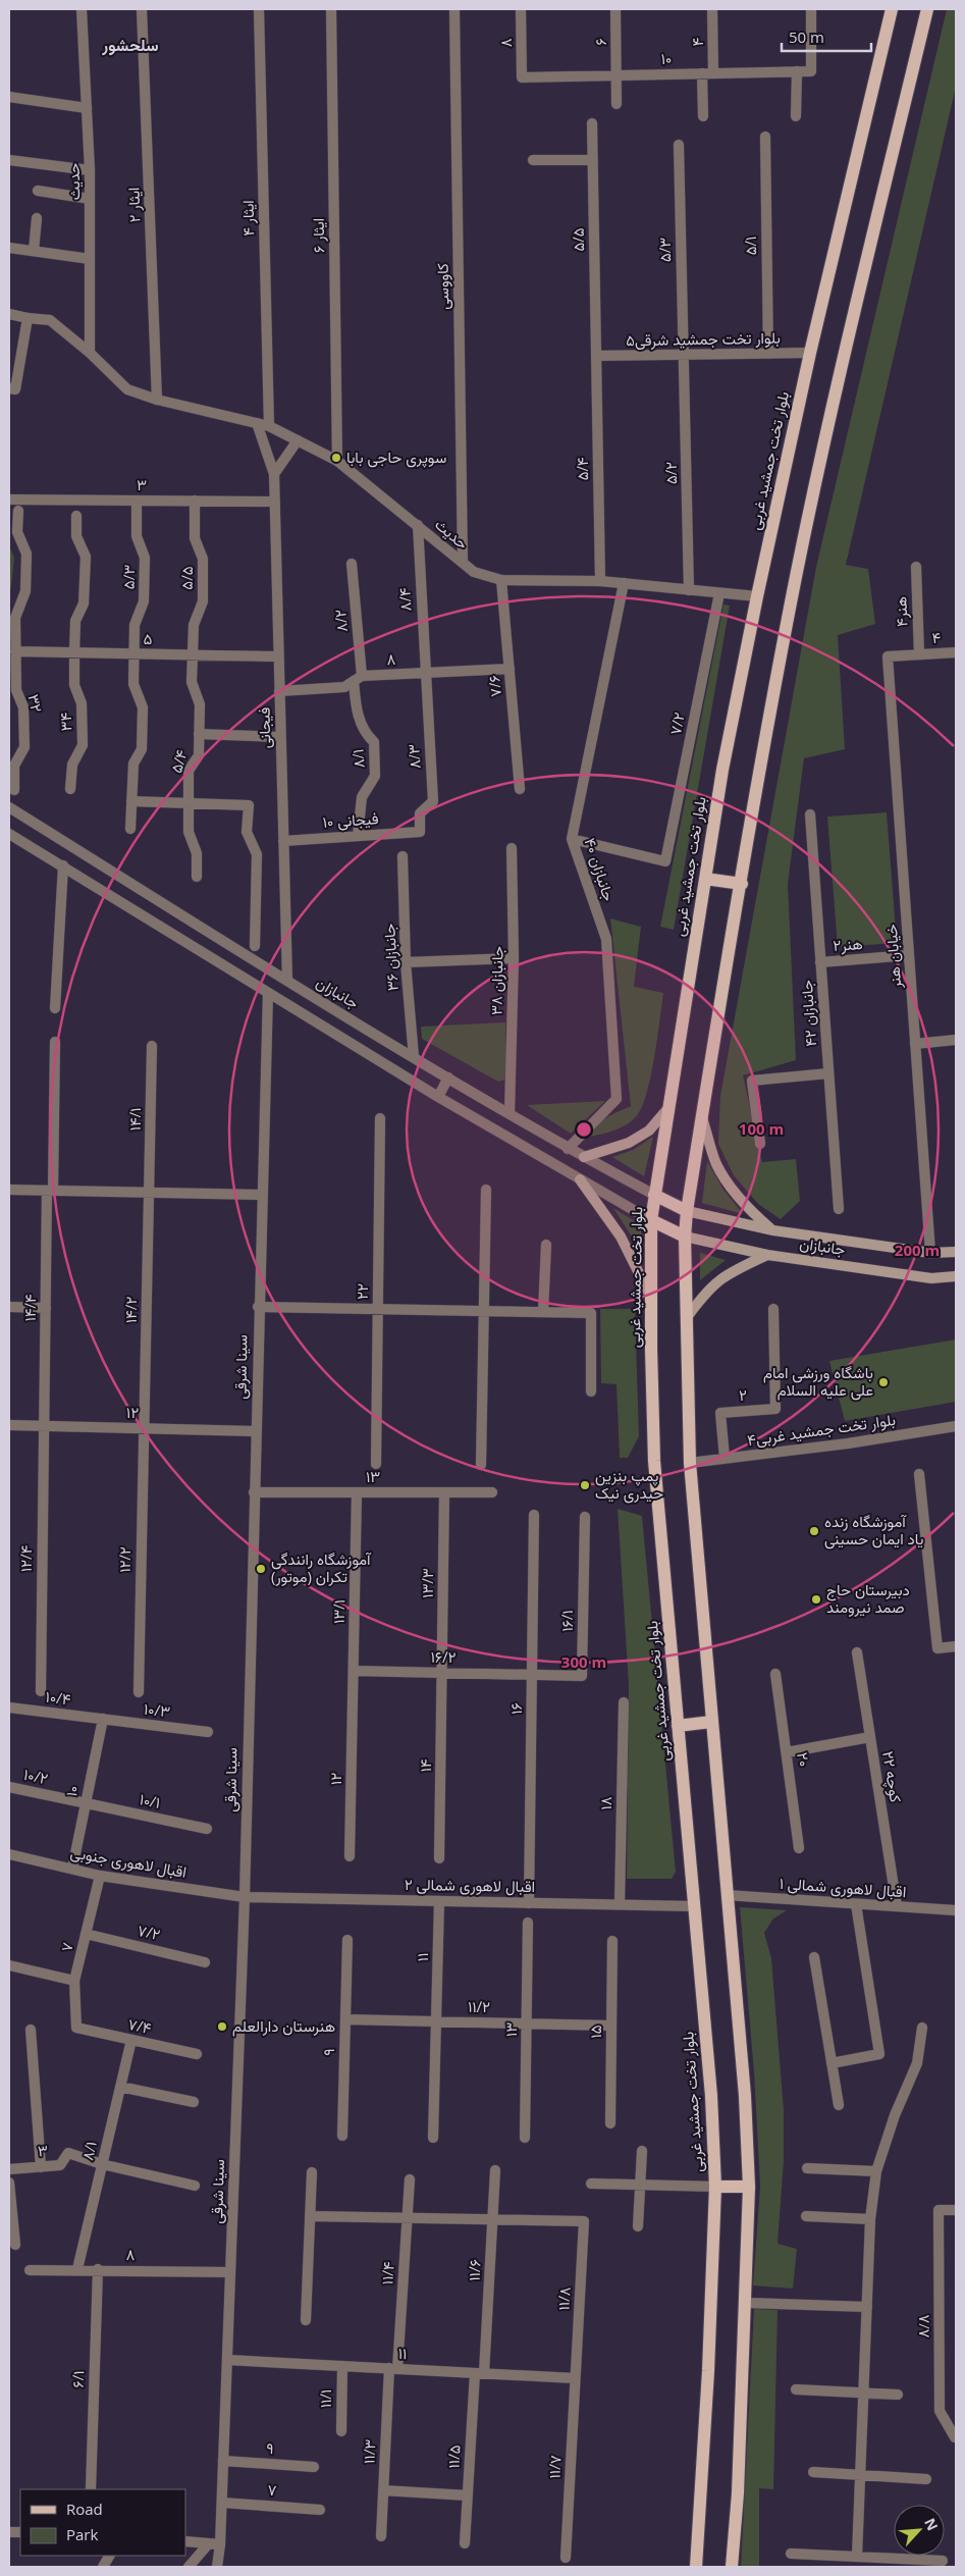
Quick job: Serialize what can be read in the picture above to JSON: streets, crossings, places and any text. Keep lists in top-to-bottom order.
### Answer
{
  "streets": {
    "main road": ["بلوار تخت جمشید غربی", "جانبازان"],
    "street": [
      "۶",
      "۴",
      "۸",
      "۱۰",
      "حدیث",
      "ایثار ۲",
      "ایثار ۴",
      "ایثار ۶",
      "۵/۵",
      "۵/۱",
      "۵/۳",
      "کاووسی",
      "بلوار تخت جمشید شرقی۵",
      "۵/۴",
      "۵/۲",
      "۳",
      "۸/۴",
      "هنر۴",
      "۸/۲",
      "۵",
      "۷/۶",
      "۳۲",
      "۳۴",
      "۷/۲",
      "فیجانی",
      "۸/۳",
      "۸/۱",
      "فیجانی ۱۰",
      "۴۰ جانبازان",
      "هنر۲",
      "خیابان هنر",
      "۳۶ جانبازان",
      "۳۸ جانبازان",
      "۴۲ جانبازان",
      "۱۴/۱",
      "۲۲",
      "۱۴/۴",
      "۱۴/۲",
      "سینا شرقی",
      "۲",
      "۱۲",
      "بلوار تخت جمشید غربی۴",
      "۱۳",
      "۱۲/۴",
      "۱۲/۲",
      "۱۳/۳",
      "۱۳/۱",
      "۱۶/۱",
      "۱۶/۲",
      "۱۰/۴",
      "۱۶",
      "۱۰/۳",
      "۲۰",
      "۱۴",
      "۱۰/۲",
      "کوچه ۲۲",
      "۱۰/۱",
      "۱۸",
      "اقبال لاهوری جنوبی",
      "اقبال لاهوری شمالی ۲",
      "اقبال لاهوری شمالی ۱",
      "۷",
      "۱۱",
      "۱۱/۲",
      "۷/۴",
      "۱۵",
      "۹",
      "۱۱/۶",
      "۱۱/۴",
      "۱۱/۸",
      "۸/۸",
      "۶/۱",
      "۱۱/۱",
      "۱۱/۳",
      "۱۱/۵",
      "۱۱/۷"
    ]
  },
  "crossings": [
    ["۶", "۱۰"],
    ["۴", "۱۰"],
    ["۴", "هنر۴"],
    ["۴", "خیابان هنر"],
    ["۸", "۱۰"],
    ["۸", "۸/۴"],
    ["۸", "۸/۲"],
    ["۸", "۷/۶"],
    ["۸", "فیجانی"],
    ["۸", "۸/۳"],
    ["۸", "۸/۱"],
    ["۸", "سینا شرقی"],
    ["۸", "۶/۱"],
    ["۱۰", "۱۰/۴"],
    ["۱۰", "۱۰/۳"],
    ["۱۰", "۱۰/۲"],
    ["۱۰", "۱۰/۱"],
    ["۱۰", "اقبال لاهوری جنوبی"],
    ["حدیث", "ایثار ۲"],
    ["حدیث", "ایثار ۴"],
    ["حدیث", "ایثار ۶"],
    ["حدیث", "کاووسی"],
    ["حدیث", "بلوار تخت جمشید غربی"],
    ["حدیث", "۵/۴"],
    ["حدیث", "۵/۲"],
    ["حدیث", "۸/۴"],
    ["حدیث", "۷/۶"],
    ["حدیث", "۷/۲"],
    ["حدیث", "فیجانی"],
    ["حدیث", "۴۰ جانبازان"],
    ["۵/۵", "بلوار تخت جمشید شرقی۵"],
    ["۵/۵", "۵/۴"],
    ["۵/۵", "۳"],
    ["۵/۵", "۵"],
    ["۵/۱", "بلوار تخت جمشید شرقی۵"],
    ["۵/۳", "بلوار تخت جمشید شرقی۵"],
    ["۵/۳", "۵/۲"],
    ["۵/۳", "۳"],
    ["۵/۳", "۵"],
    ["بلوار تخت جمشید شرقی۵", "بلوار تخت جمشید غربی"],
    ["بلوار تخت جمشید شرقی۵", "۵/۴"],
    ["بلوار تخت جمشید شرقی۵", "۵/۲"],
    ["بلوار تخت جمشید غربی", "جانبازان"],
    ["بلوار تخت جمشید غربی", "اقبال لاهوری شمالی ۲"],
    ["۵/۴", "۵"],
    ["۳", "فیجانی"],
    ["۳", "۸/۱"],
    ["۸/۴", "۸/۳"],
    ["۸/۲", "۸/۱"],
    ["۵", "۳۲"],
    ["۵", "۳۴"],
    ["۵", "فیجانی"],
    ["۷/۲", "۴۰ جانبازان"],
    ["۷/۲", "۷"],
    ["فیجانی", "فیجانی ۱۰"],
    ["فیجانی", "جانبازان"],
    ["۸/۳", "فیجانی ۱۰"],
    ["۸/۱", "فیجانی ۱۰"],
    ["۸/۱", "۷/۴"],
    ["۴۰ جانبازان", "جانبازان"],
    ["هنر۲", "خیابان هنر"],
    ["هنر۲", "۴۲ جانبازان"],
    ["خیابان هنر", "جانبازان"],
    ["۳۶ جانبازان", "جانبازان"],
    ["۳۸ جانبازان", "جانبازان"],
    ["۱۴/۱", "۱۴/۲"],
    ["۱۴/۴", "۱۲"],
    ["۱۴/۴", "۱۲/۴"],
    ["۱۴/۲", "۱۲"],
    ["۱۴/۲", "۱۲/۲"],
    ["سینا شرقی", "۱۲"],
    ["سینا شرقی", "۱۳"],
    ["سینا شرقی", "اقبال لاهوری جنوبی"],
    ["سینا شرقی", "اقبال لاهوری شمالی ۲"],
    ["سینا شرقی", "۷"],
    ["سینا شرقی", "۱۱"],
    ["سینا شرقی", "۹"],
    ["۲", "بلوار تخت جمشید غربی۴"],
    ["۱۲", "۱۲/۴"],
    ["۱۲", "۱۲/۲"],
    ["۱۲", "۱۳/۱"],
    ["۱۲", "۱۶/۲"],
    ["۱۳", "۱۳/۳"],
    ["۱۳", "۱۳/۱"],
    ["۱۳", "۱۱/۲"],
    ["۱۳/۳", "۱۶/۲"],
    ["۱۳/۳", "۱۴"],
    ["۱۳/۱", "۱۶/۲"],
    ["۱۶/۱", "۱۶/۲"],
    ["۱۶/۱", "۱۶"],
    ["۱۶/۲", "۱۶"],
    ["۱۶/۲", "۱۴"],
    ["۱۰/۴", "۱۰/۳"],
    ["۱۶", "اقبال لاهوری شمالی ۲"],
    ["۱۰/۲", "۱۰/۱"],
    ["کوچه ۲۲", "اقبال لاهوری شمالی ۱"],
    ["۱۸", "اقبال لاهوری شمالی ۲"],
    ["اقبال لاهوری جنوبی", "اقبال لاهوری شمالی ۲"],
    ["اقبال لاهوری جنوبی", "۷"],
    ["اقبال لاهوری شمالی ۲", "۱۱"],
    ["۷", "۷/۴"],
    ["۱۱", "۱۱/۲"],
    ["۱۱", "۱۱/۶"],
    ["۱۱", "۱۱/۴"],
    ["۱۱", "۱۱/۸"],
    ["۱۱", "۱۱/۱"],
    ["۱۱", "۱۱/۳"],
    ["۱۱", "۱۱/۵"],
    ["۱۱", "۱۱/۷"],
    ["۱۱/۲", "۱۵"],
    ["۱۱/۲", "۹"],
    ["۱۱/۶", "۱۱/۸"],
    ["۱۱/۶", "۱۱/۵"],
    ["۱۱/۴", "۱۱/۳"],
    ["۱۱/۸", "۱۱/۷"]
  ],
  "districts": ["سلحشور"],
  "places": [
    "سوپری حاجی بابا",
    "باشگاه ورزشی امام علی علیه السلام",
    "پمپ بنزین حیدری نیک",
    "آموزشگاه زنده یاد ایمان حسینی",
    "آموزشگاه رانندگی تکران (موتور)",
    "دبیرستان حاج صمد نیرومند",
    "هنرستان دارالعلم"
  ],
  "legend": ["Road", "Park"],
  "scale_bar": "50 m",
  "north": "top right",
  "rings": ["100 m", "200 m", "300 m"]
}
